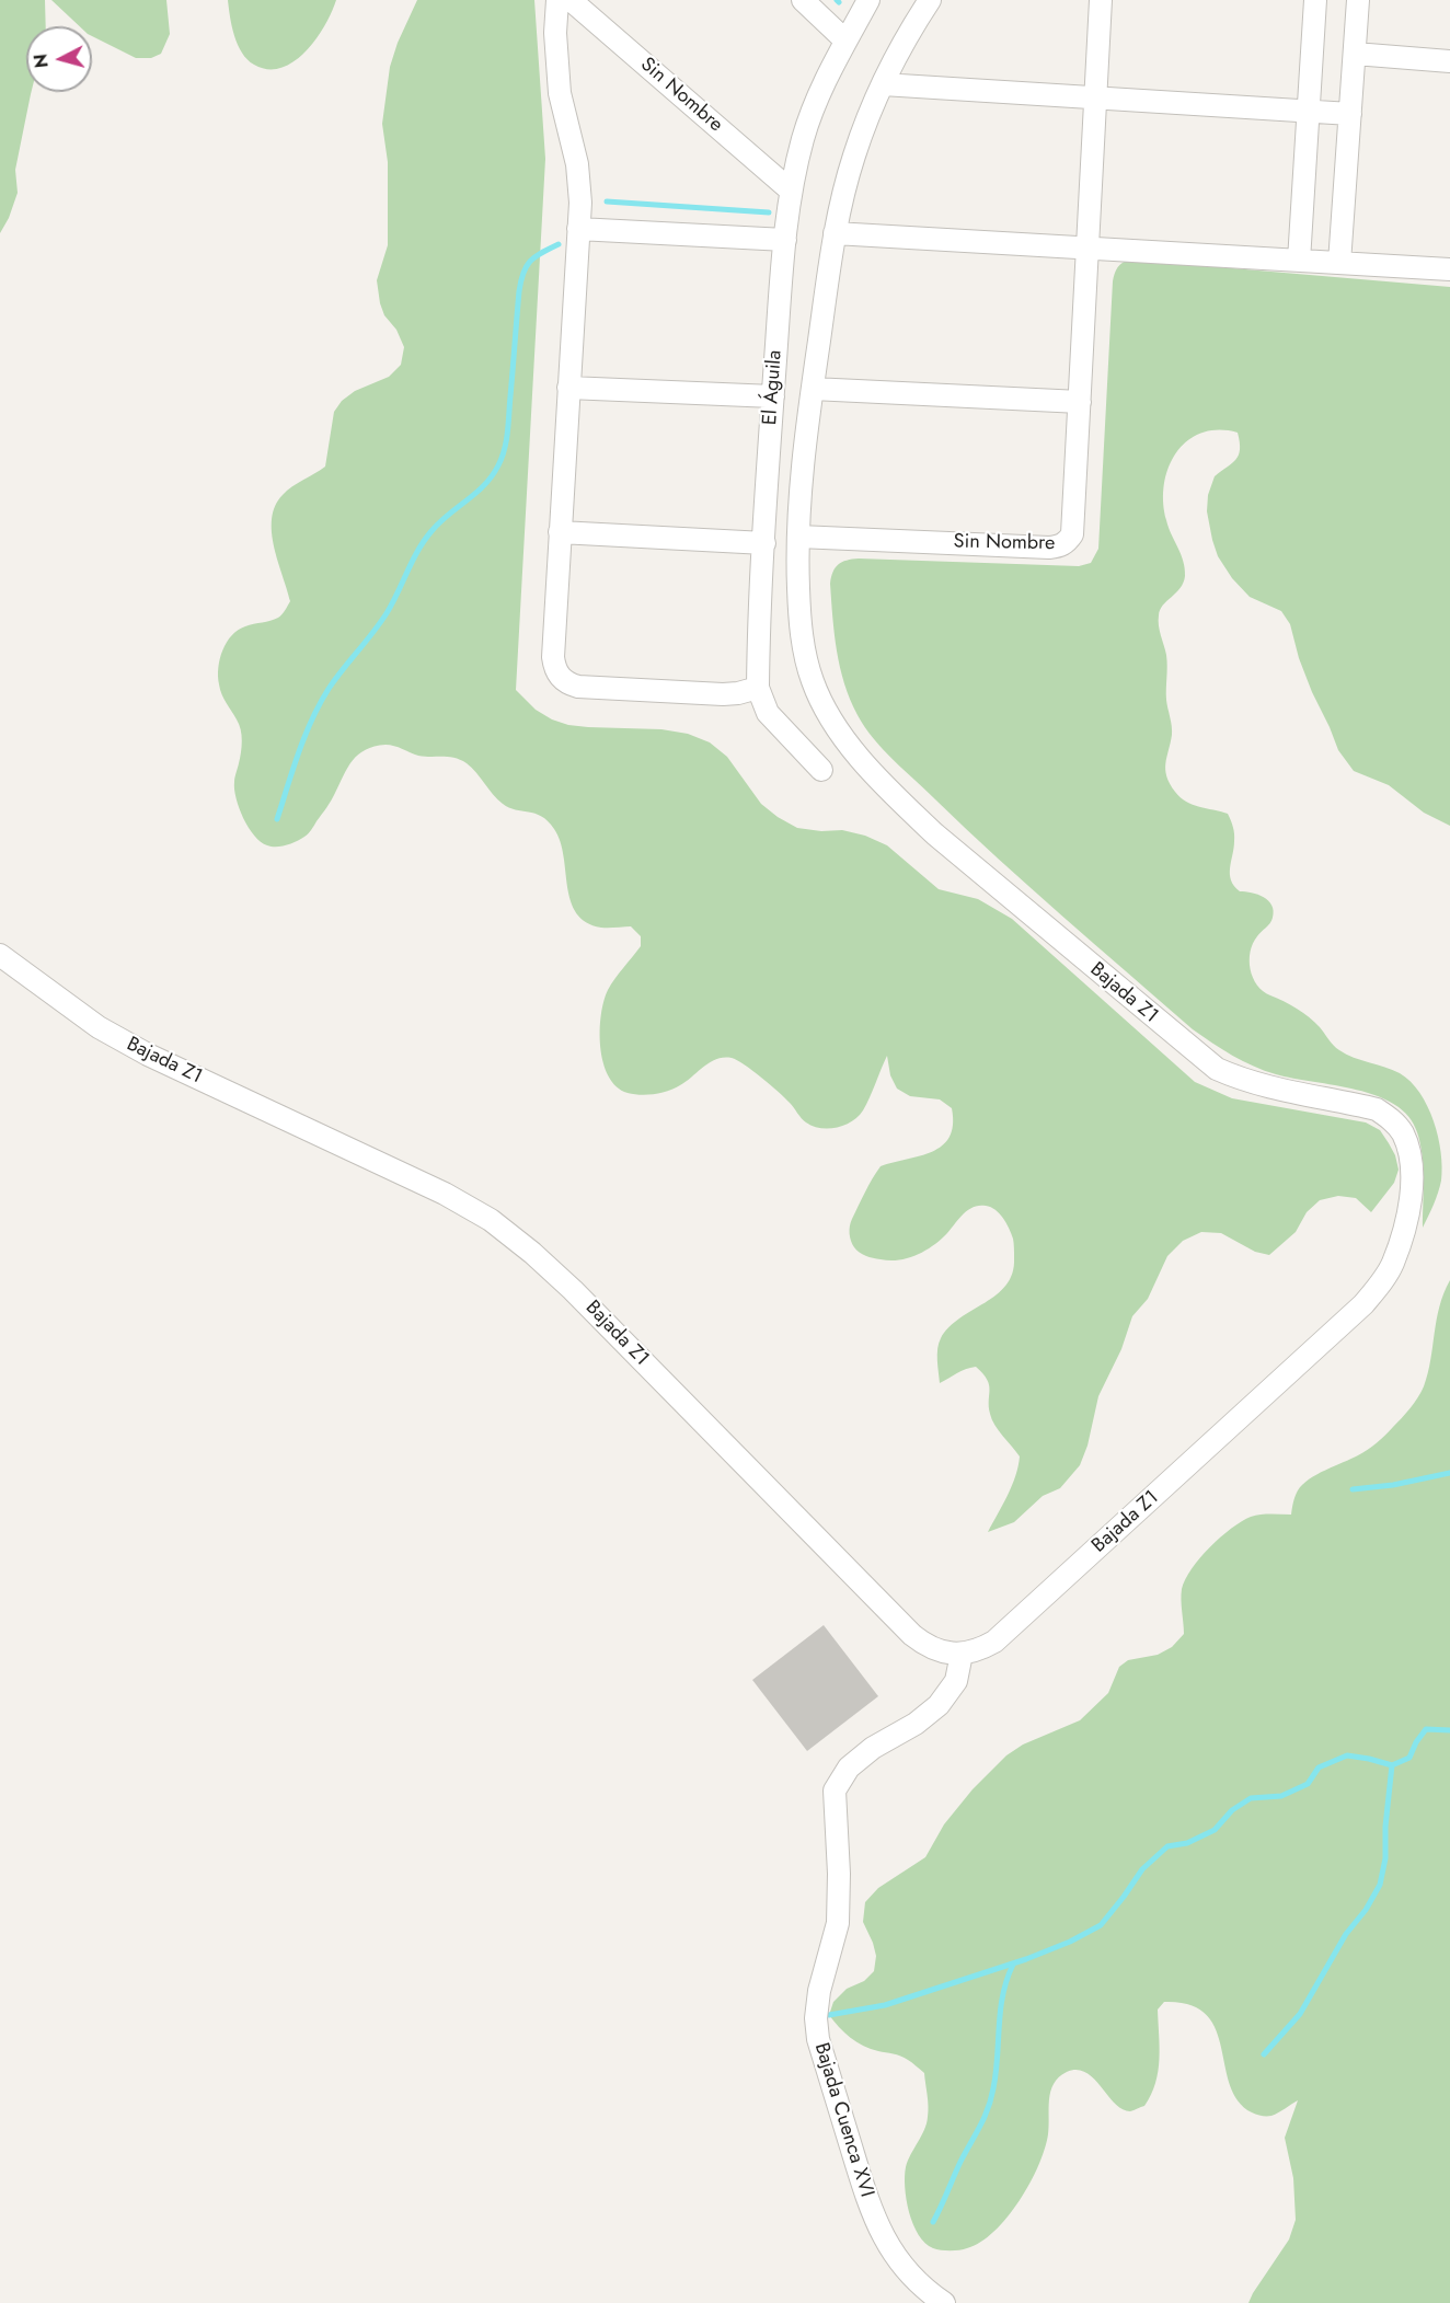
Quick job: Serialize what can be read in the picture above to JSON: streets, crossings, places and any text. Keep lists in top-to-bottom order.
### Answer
{
  "streets": {
    "street": [
      "Sin Nombre",
      "El Águila",
      "Bajada Z1",
      "Bajada Cuenca XVI"
    ]
  },
  "crossings": [
    ["Sin Nombre", "El Águila"],
    ["Sin Nombre", "Bajada Z1"],
    ["El Águila", "Bajada Z1"],
    ["Bajada Z1", "Bajada Cuenca XVI"]
  ],
  "north": "left"
}
